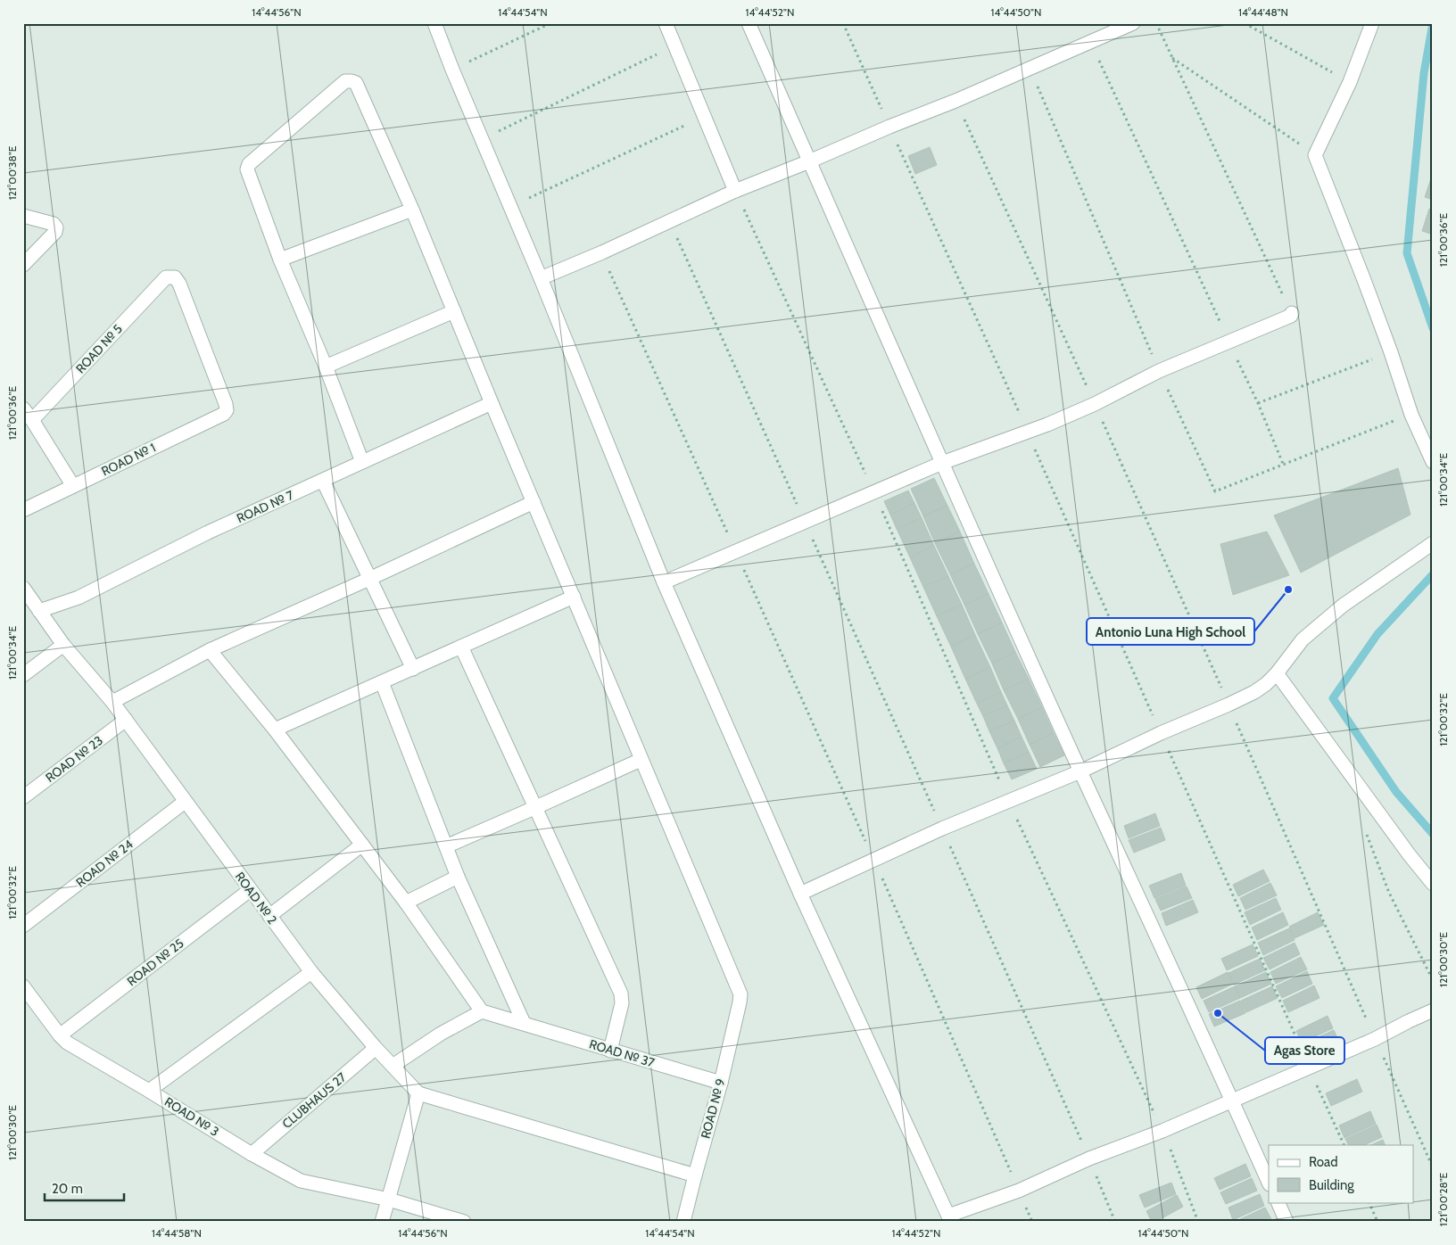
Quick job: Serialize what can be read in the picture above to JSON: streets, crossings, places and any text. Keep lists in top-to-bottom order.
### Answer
{
  "streets": {
    "street": [
      "ROAD № 5",
      "ROAD № 1",
      "ROAD № 7",
      "ROAD № 23",
      "ROAD № 24",
      "ROAD № 2",
      "ROAD № 25",
      "ROAD № 37",
      "CLUBHAUS 27",
      "ROAD № 9",
      "ROAD № 3"
    ]
  },
  "crossings": [
    ["ROAD № 5", "ROAD № 1"],
    ["ROAD № 7", "ROAD № 2"],
    ["ROAD № 23", "ROAD № 2"],
    ["ROAD № 24", "ROAD № 2"],
    ["ROAD № 2", "ROAD № 25"],
    ["ROAD № 2", "CLUBHAUS 27"],
    ["ROAD № 25", "ROAD № 3"],
    ["ROAD № 37", "ROAD № 9"],
    ["CLUBHAUS 27", "ROAD № 3"]
  ],
  "places": ["Antonio Luna High School", "Agas Store"],
  "legend": ["Road", "Building"],
  "scale_bar": "20 m",
  "coordinates": [
    "14°44'56\"N",
    "14°44'54\"N",
    "14°44'52\"N",
    "14°44'50\"N",
    "14°44'48\"N",
    "121°00'38\"E",
    "121°00'36\"E",
    "121°00'34\"E",
    "121°00'32\"E",
    "121°00'30\"E",
    "121°00'28\"E",
    "14°44'58\"N"
  ]
}
